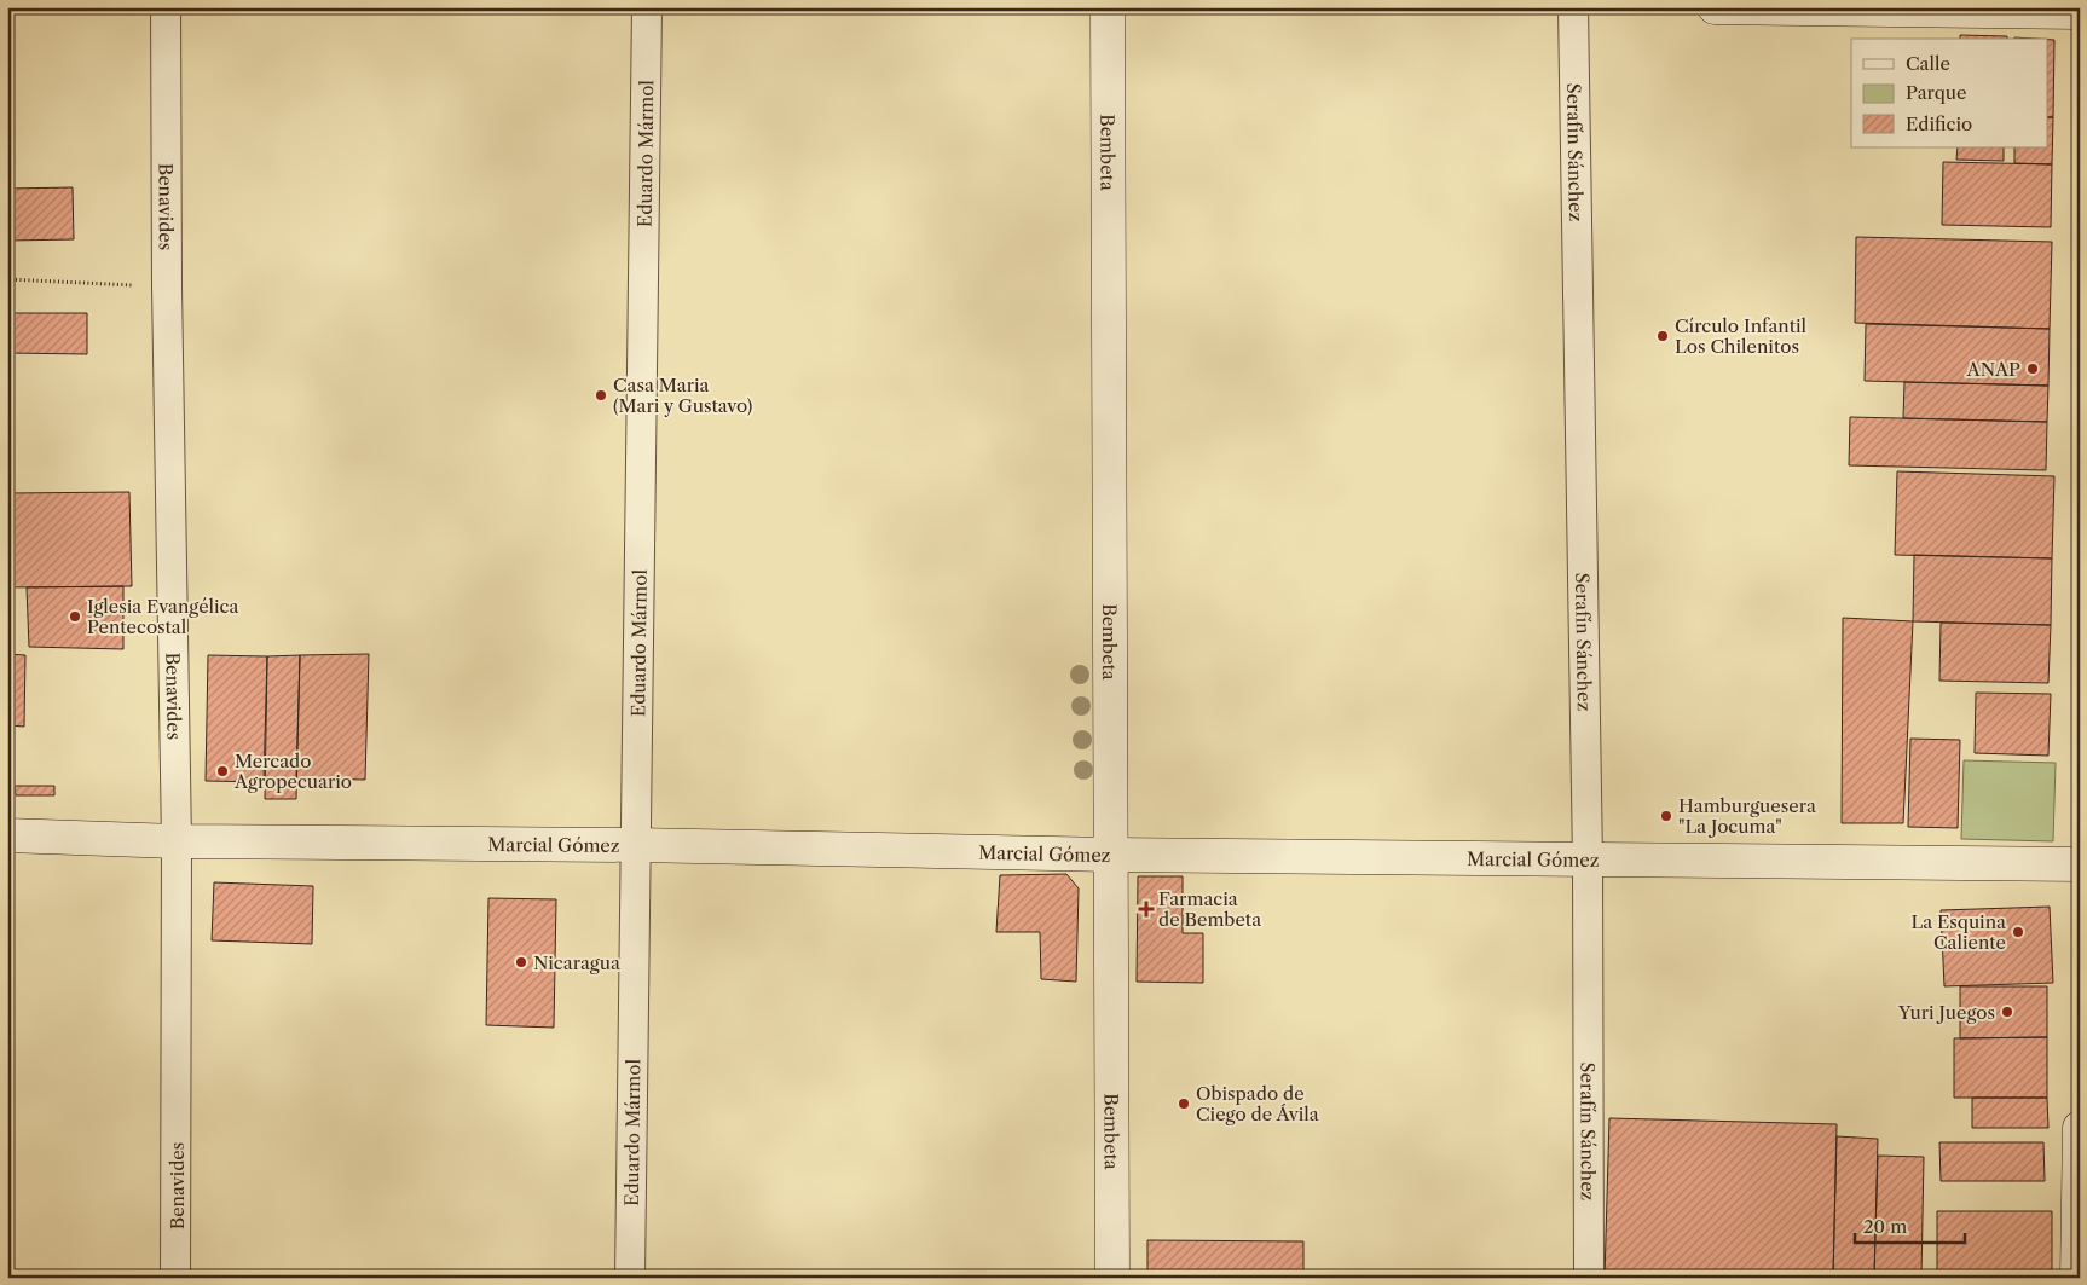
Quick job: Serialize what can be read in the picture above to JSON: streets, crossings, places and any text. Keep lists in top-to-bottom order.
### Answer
{
  "streets": {
    "main road": ["Bembeta", "Marcial Gómez"],
    "street": ["Eduardo Mármol", "Serafín Sánchez", "Benavides"]
  },
  "crossings": [
    ["Eduardo Mármol", "Marcial Gómez"],
    ["Bembeta", "Marcial Gómez"],
    ["Serafín Sánchez", "Marcial Gómez"],
    ["Benavides", "Marcial Gómez"]
  ],
  "places": {
    "other": [
      "Círculo Infantil Los Chilenitos",
      "ANAP",
      "Casa Maria (Mari y Gustavo)",
      "Iglesia Evangélica Pentecostal",
      "Mercado Agropecuario",
      "Hamburguesera \"La Jocuma\"",
      "La Esquina Caliente",
      "Nicaragua",
      "Yuri Juegos",
      "Obispado de Ciego de Ávila"
    ],
    "health": ["Farmacia de Bembeta"]
  },
  "legend": ["Calle", "Parque", "Edificio"],
  "scale_bar": "20 m"
}
